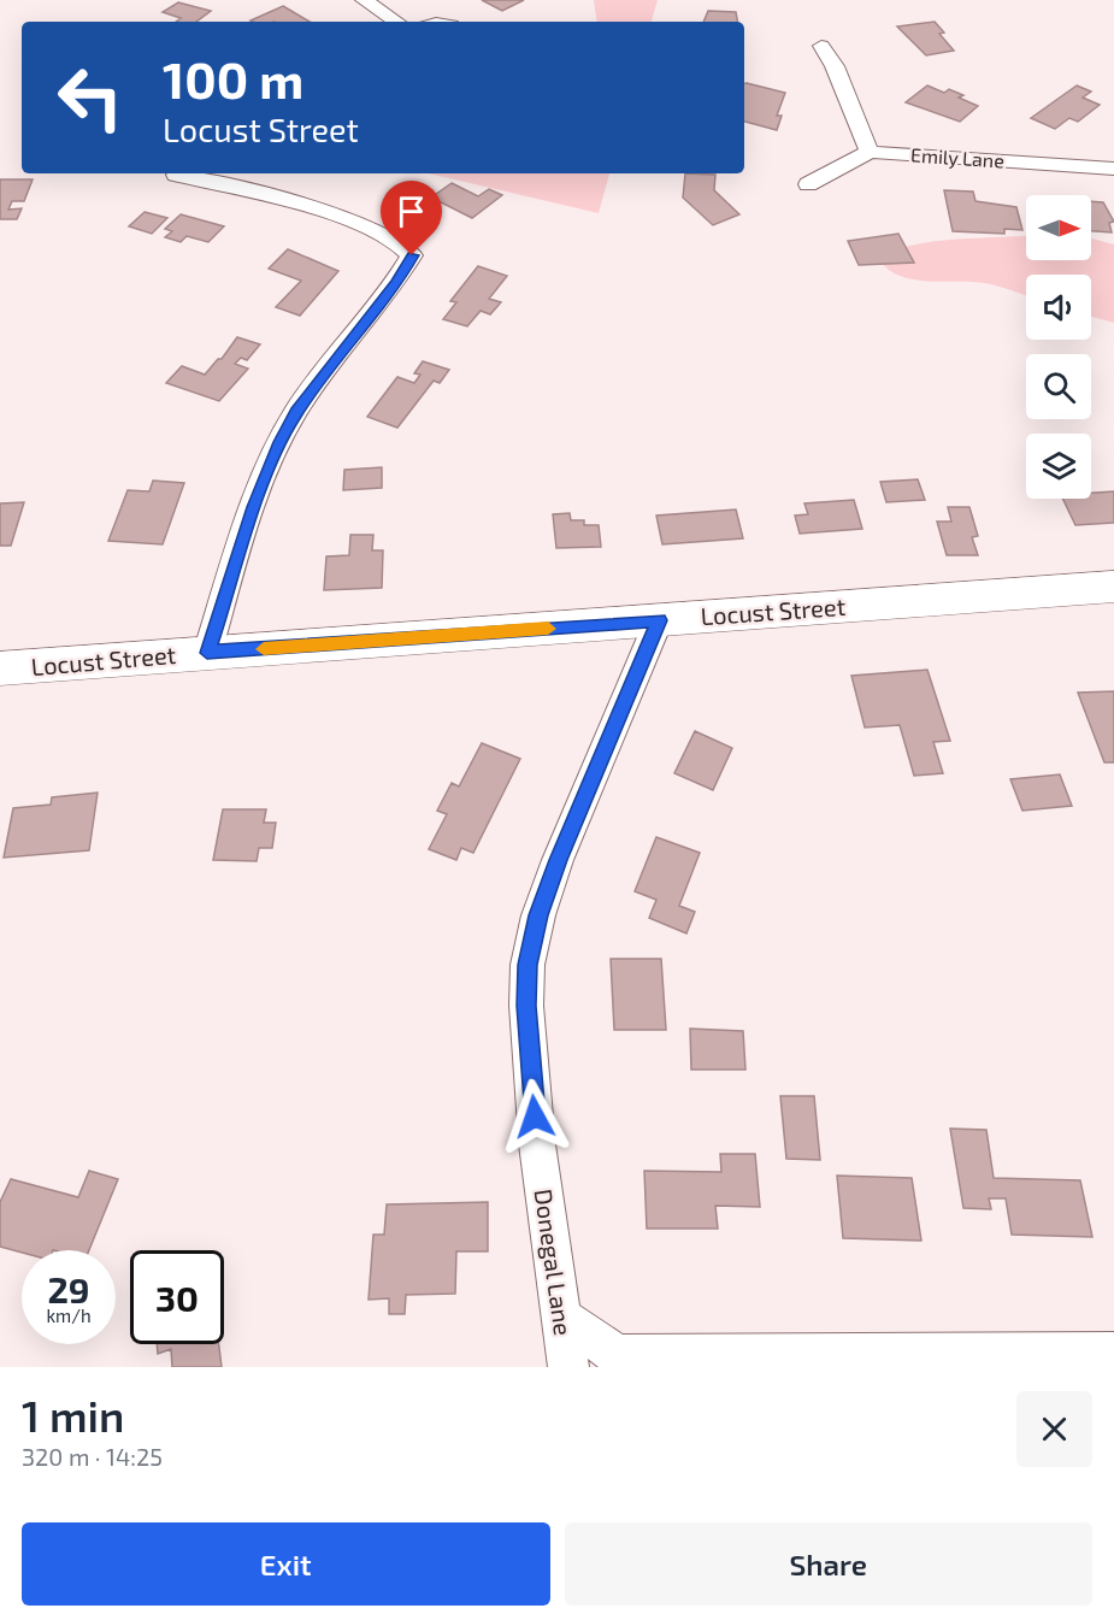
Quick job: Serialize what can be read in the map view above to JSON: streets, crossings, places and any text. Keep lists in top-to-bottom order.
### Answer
{
  "streets": {
    "main road": ["Locust Street"],
    "street": ["Emily Lane", "Donegal Lane"]
  },
  "crossings": [
    ["Locust Street", "Donegal Lane"]
  ],
  "north": "right",
  "page": {
    "turn": ["100 m", "Locust Street"],
    "speed": "29 km/h",
    "limit": "30",
    "heading": ["1 min", "320 m · 14:25"],
    "buttons": ["Exit", "Share"]
  }
}
